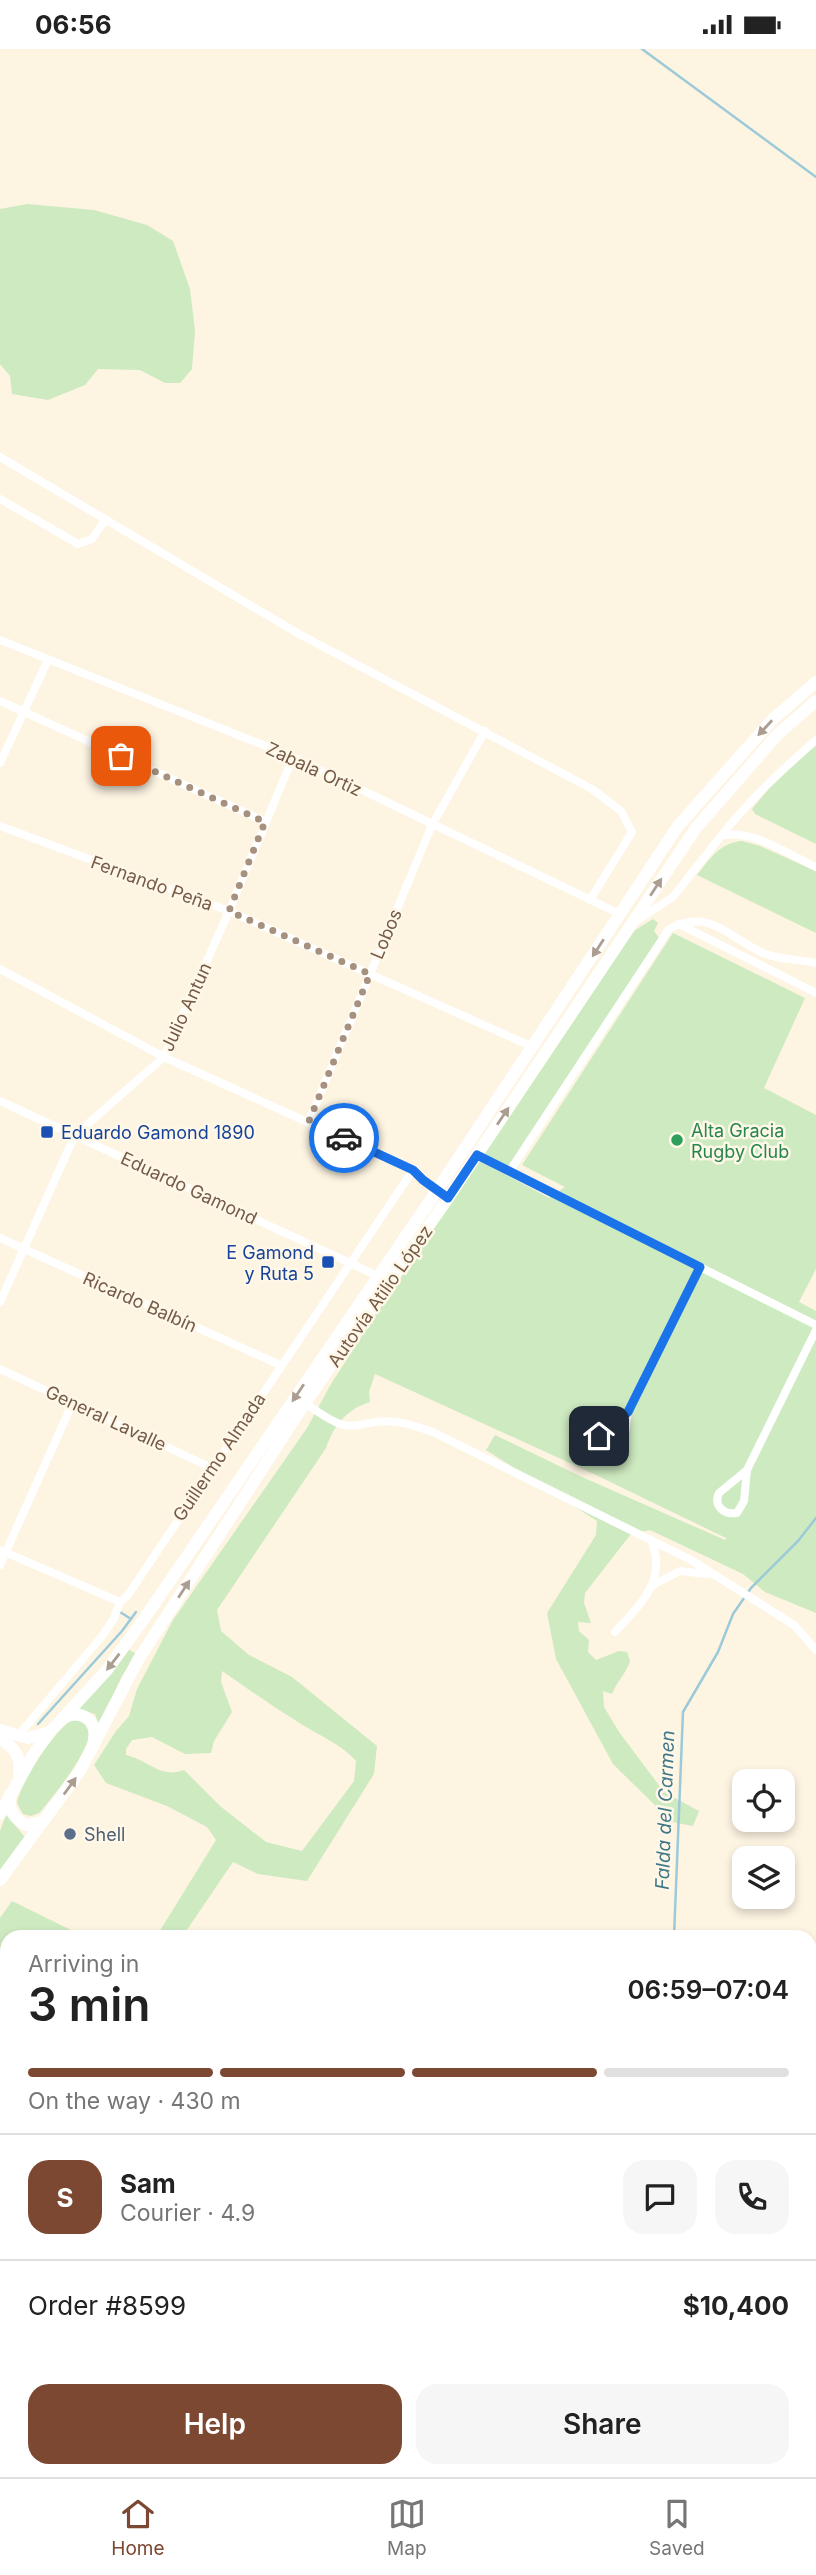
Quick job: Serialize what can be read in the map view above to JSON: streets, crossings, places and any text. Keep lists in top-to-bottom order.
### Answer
{
  "streets": {
    "main road": ["Autovía Atilio López"],
    "street": [
      "Zabala Ortiz",
      "Fernando Peña",
      "Lobos",
      "Julio Antun",
      "Eduardo Gamond",
      "Ricardo Balbín",
      "General Lavalle",
      "Guillermo Almada"
    ]
  },
  "crossings": [
    ["Zabala Ortiz", "Lobos"],
    ["Zabala Ortiz", "Julio Antun"],
    ["Zabala Ortiz", "Autovía Atilio López"],
    ["Fernando Peña", "Lobos"],
    ["Fernando Peña", "Julio Antun"],
    ["Fernando Peña", "Autovía Atilio López"],
    ["Julio Antun", "Eduardo Gamond"],
    ["Julio Antun", "Ricardo Balbín"],
    ["Eduardo Gamond", "Autovía Atilio López"],
    ["Eduardo Gamond", "Guillermo Almada"],
    ["Ricardo Balbín", "Guillermo Almada"],
    ["General Lavalle", "Guillermo Almada"]
  ],
  "water": ["Falda del Carmen"],
  "places": {
    "transit": ["Eduardo Gamond 1890", "E Gamond y Ruta 5"],
    "other": ["Alta Gracia Rugby Club", "Shell"]
  },
  "page": {
    "status": "06:56",
    "heading": ["3 min", "Arriving in", "06:59–07:04"],
    "panel": [
      "Sam",
      "Courier · 4.9",
      "Order #8599",
      "$10,400"
    ],
    "bar": "On the way · 430 m",
    "round": "S",
    "buttons": ["Help", "Share"],
    "tabs": ["Home", "Map", "Saved"]
  }
}
